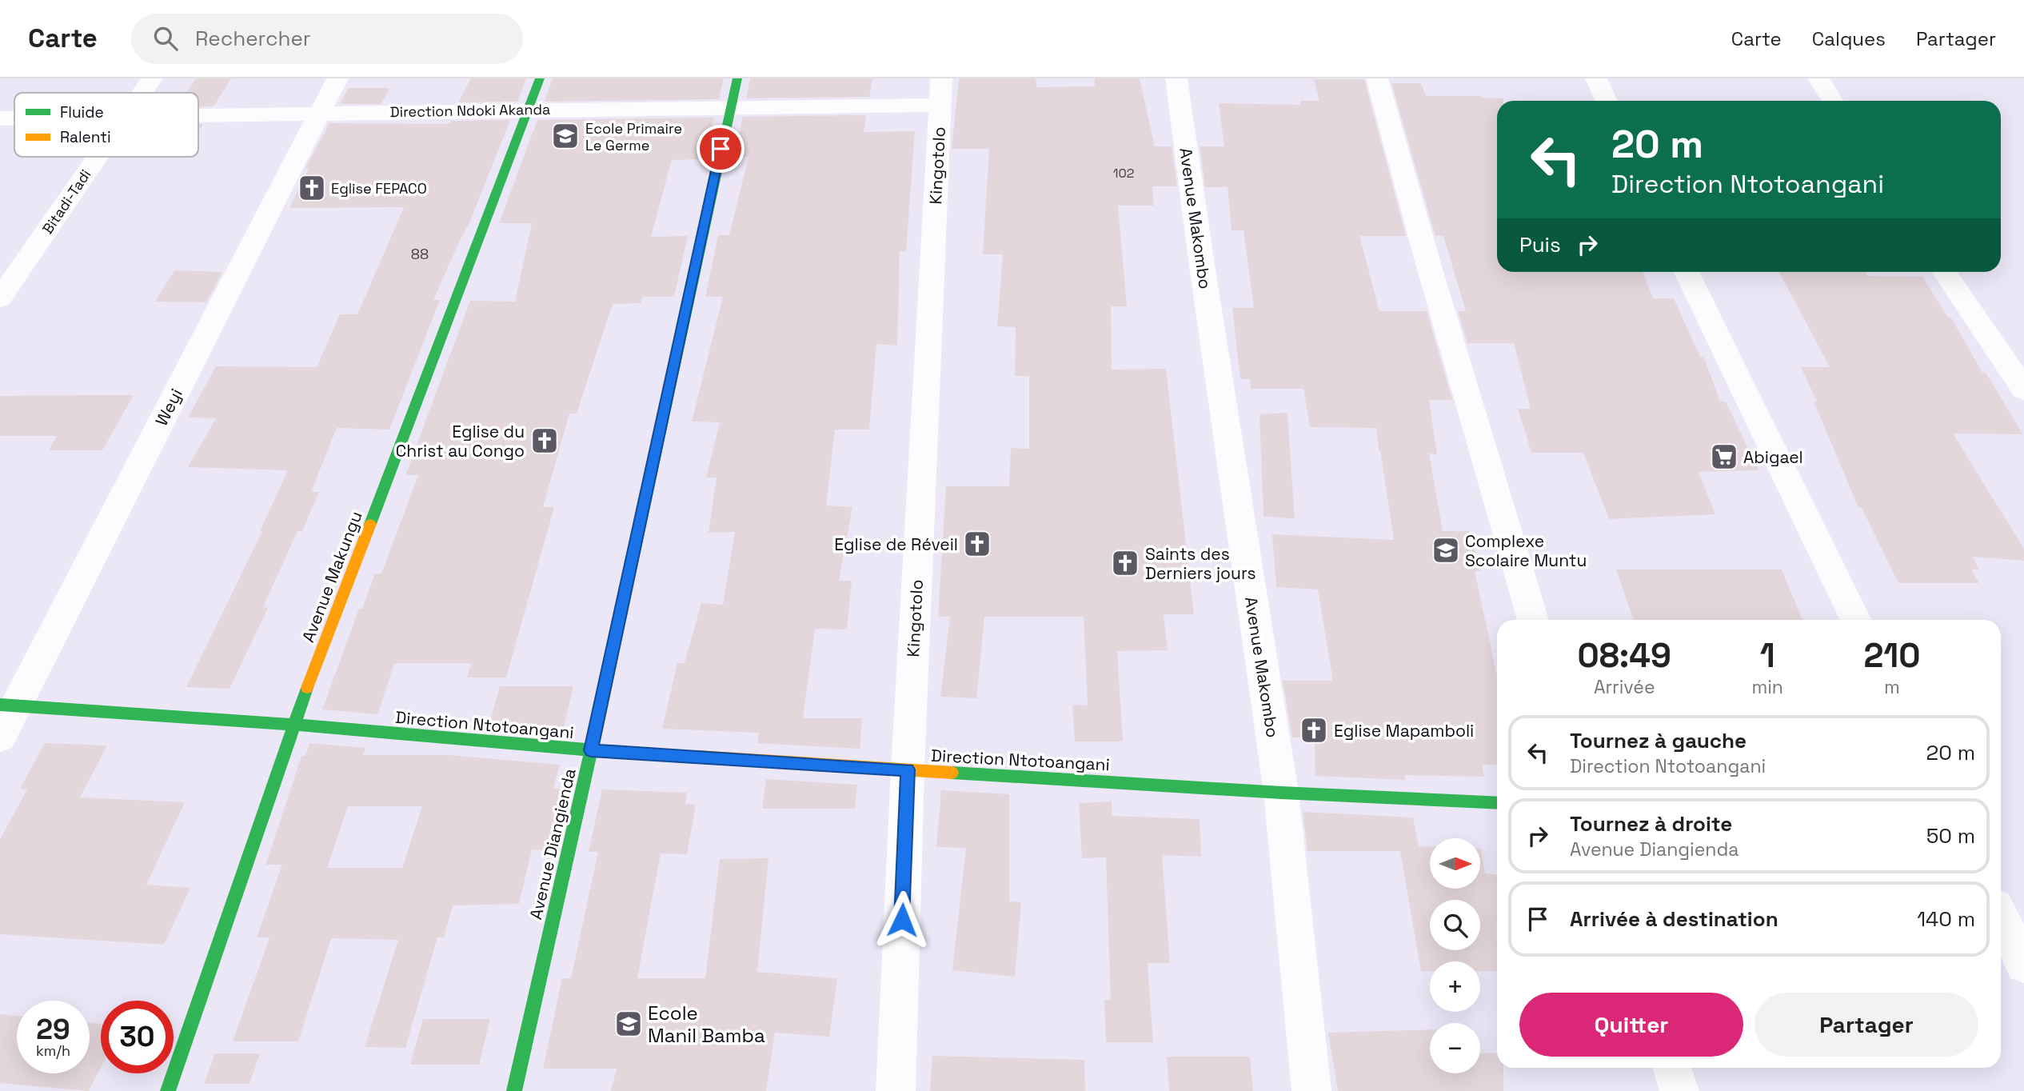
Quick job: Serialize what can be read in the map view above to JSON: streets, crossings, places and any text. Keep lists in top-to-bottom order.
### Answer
{
  "streets": {
    "street": [
      "Direction Ndoki Akanda",
      "Kingotolo",
      "Bitadi-Tadi",
      "Avenue Makombo",
      "Weyi",
      "Avenue Makungu",
      "Direction Ntotoangani",
      "Avenue Diangienda"
    ]
  },
  "crossings": [
    ["Direction Ndoki Akanda", "Kingotolo"],
    ["Direction Ndoki Akanda", "Weyi"],
    ["Direction Ndoki Akanda", "Avenue Makungu"],
    ["Direction Ndoki Akanda", "Avenue Diangienda"],
    ["Kingotolo", "Direction Ntotoangani"],
    ["Avenue Makombo", "Direction Ntotoangani"],
    ["Weyi", "Direction Ntotoangani"],
    ["Avenue Makungu", "Direction Ntotoangani"],
    ["Direction Ntotoangani", "Avenue Diangienda"]
  ],
  "places": {
    "school or university": ["Ecole Primaire Le Germe", "Complexe Scolaire Muntu", "Ecole Manil Bamba"],
    "church": [
      "Eglise FEPACO",
      "Eglise du Christ au Congo",
      "Eglise de Réveil",
      "Saints des Derniers jours",
      "Eglise Mapamboli"
    ],
    "supermarket": ["Abigael"]
  },
  "house_numbers": ["102", "88"],
  "legend": ["Fluide", "Ralenti"],
  "north": "right",
  "page": {
    "header": "Carte",
    "search": "Rechercher",
    "nav": ["Carte", "Calques", "Partager"],
    "turn": ["20 m", "Direction Ntotoangani"],
    "then": "Puis",
    "eta": [
      "08:49",
      "Arrivée",
      "1",
      "min",
      "210",
      "m"
    ],
    "list": [
      {
        "name": "Tournez à gauche",
        "note": "Direction Ntotoangani",
        "value": "20 m"
      },
      {
        "name": "Tournez à droite",
        "note": "Avenue Diangienda",
        "value": "50 m"
      },
      {
        "name": "Arrivée à destination",
        "value": "140 m"
      }
    ],
    "map_buttons": ["+", "−"],
    "buttons": ["Quitter", "Partager"],
    "speed": "29 km/h",
    "limit": "30"
  }
}
